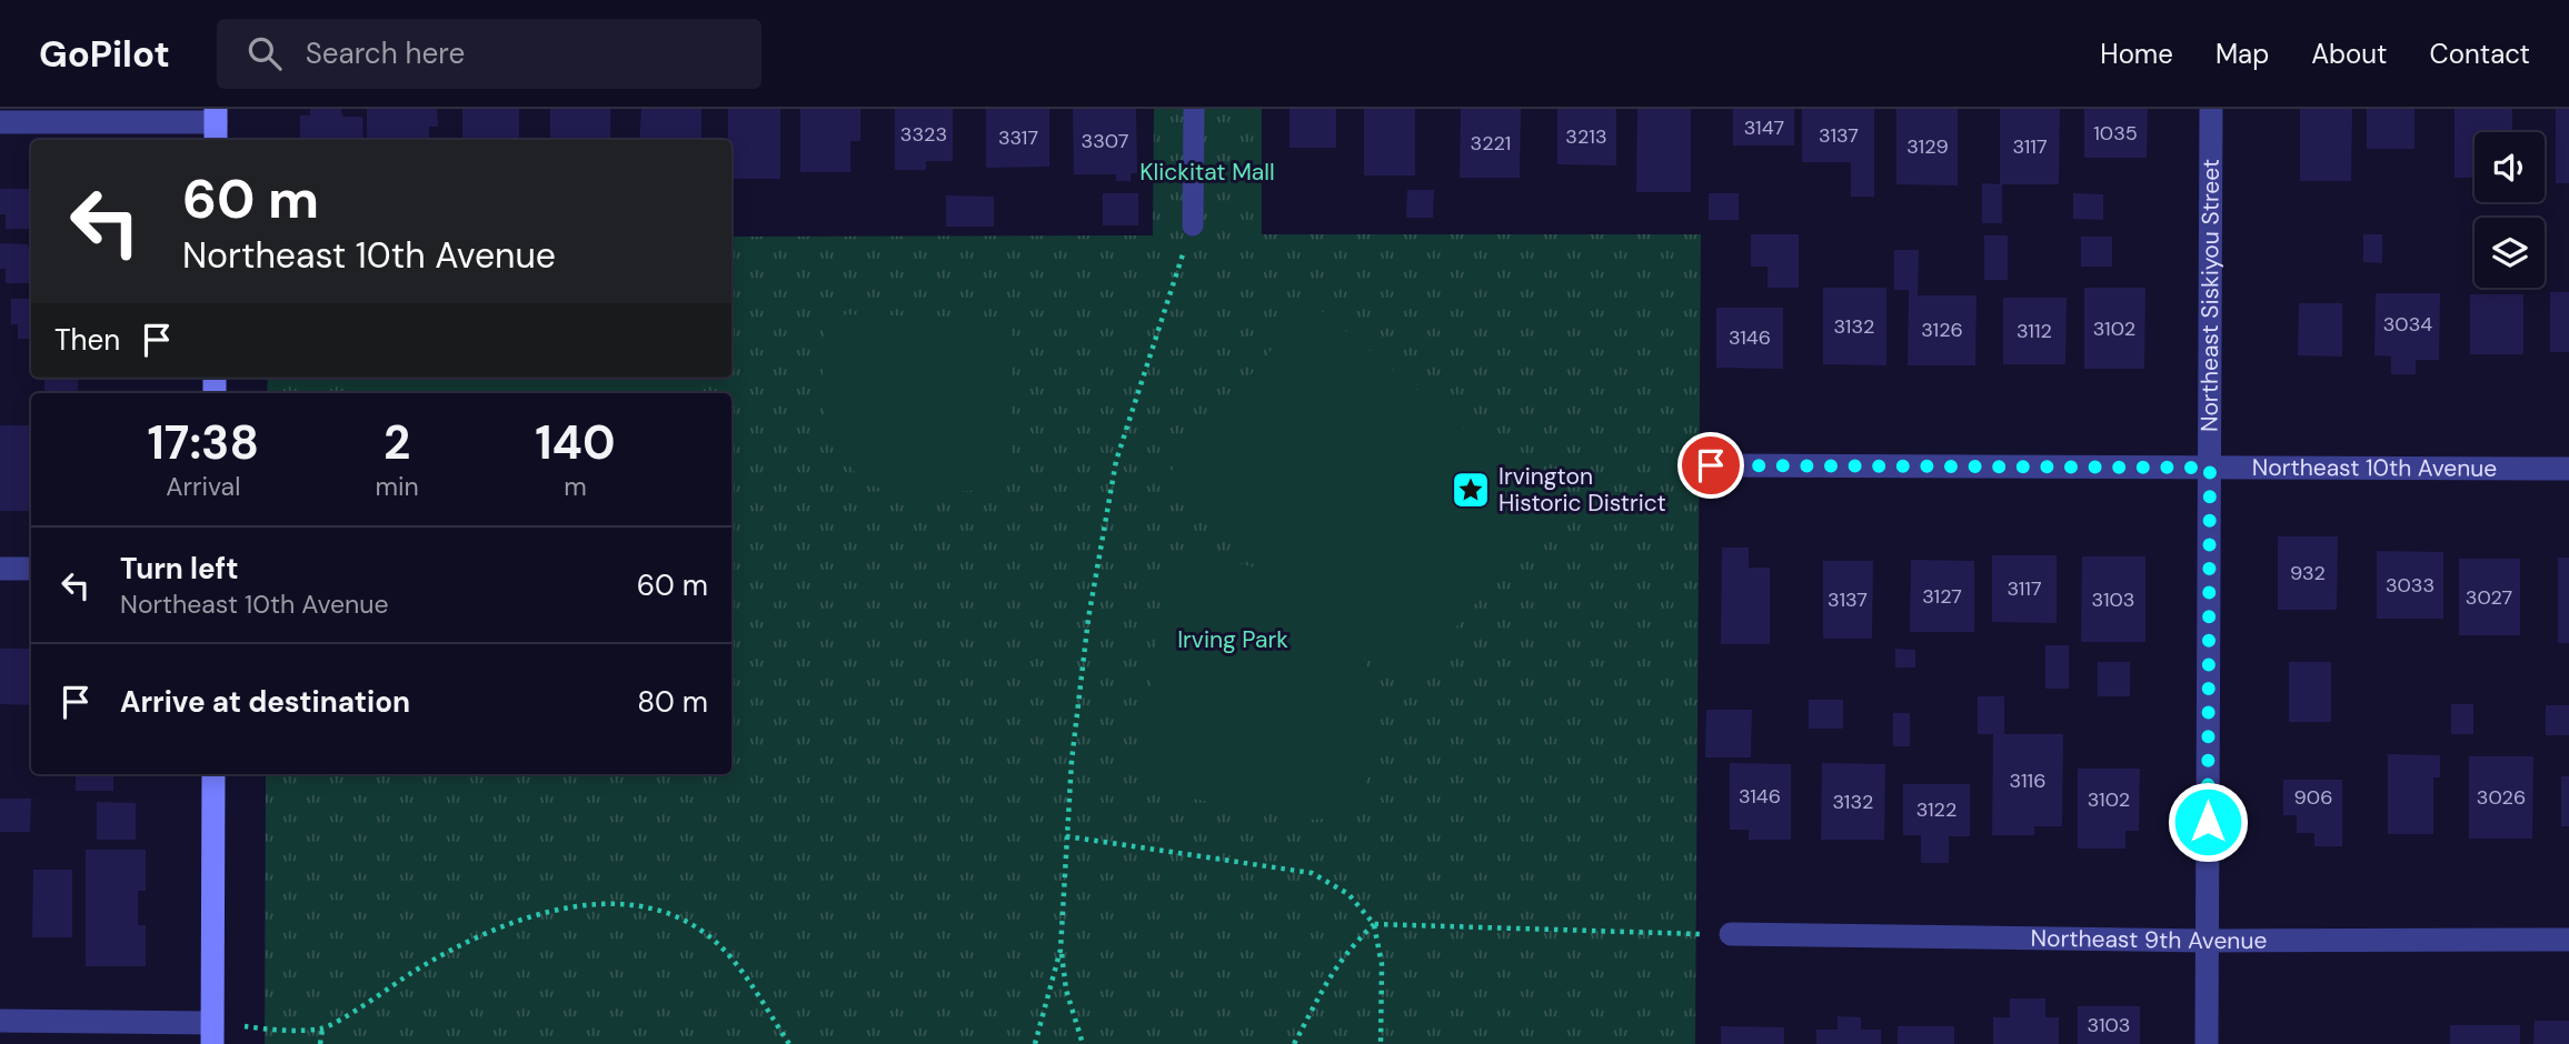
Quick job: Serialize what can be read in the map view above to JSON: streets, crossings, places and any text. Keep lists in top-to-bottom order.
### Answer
{
  "streets": {
    "street": ["Northeast Siskiyou Street", "Northeast 10th Avenue", "Northeast 9th Avenue"]
  },
  "crossings": [
    ["Northeast Siskiyou Street", "Northeast 10th Avenue"],
    ["Northeast Siskiyou Street", "Northeast 9th Avenue"]
  ],
  "parks": ["Klickitat Mall", "Irving Park"],
  "places": {
    "place": ["Irvington Historic District"]
  },
  "house_numbers": [
    "3147",
    "1035",
    "3323",
    "3137",
    "3213",
    "3317",
    "3307",
    "3221",
    "3129",
    "3117",
    "3034",
    "3132",
    "3102",
    "3126",
    "3112",
    "3146",
    "932",
    "3033",
    "3117",
    "3127",
    "3027",
    "3137",
    "3103",
    "3116",
    "3146",
    "906",
    "3026",
    "3102",
    "3132",
    "3122",
    "3103"
  ],
  "page": {
    "header": "GoPilot",
    "search": "Search here",
    "nav": [
      "Home",
      "Map",
      "About",
      "Contact"
    ],
    "turn": ["60 m", "Northeast 10th Avenue"],
    "then": "Then",
    "eta": [
      "17:38",
      "Arrival",
      "2",
      "min",
      "140",
      "m"
    ],
    "list": [
      {
        "name": "Turn left",
        "note": "Northeast 10th Avenue",
        "value": "60 m"
      },
      {
        "name": "Arrive at destination",
        "value": "80 m"
      }
    ]
  }
}
